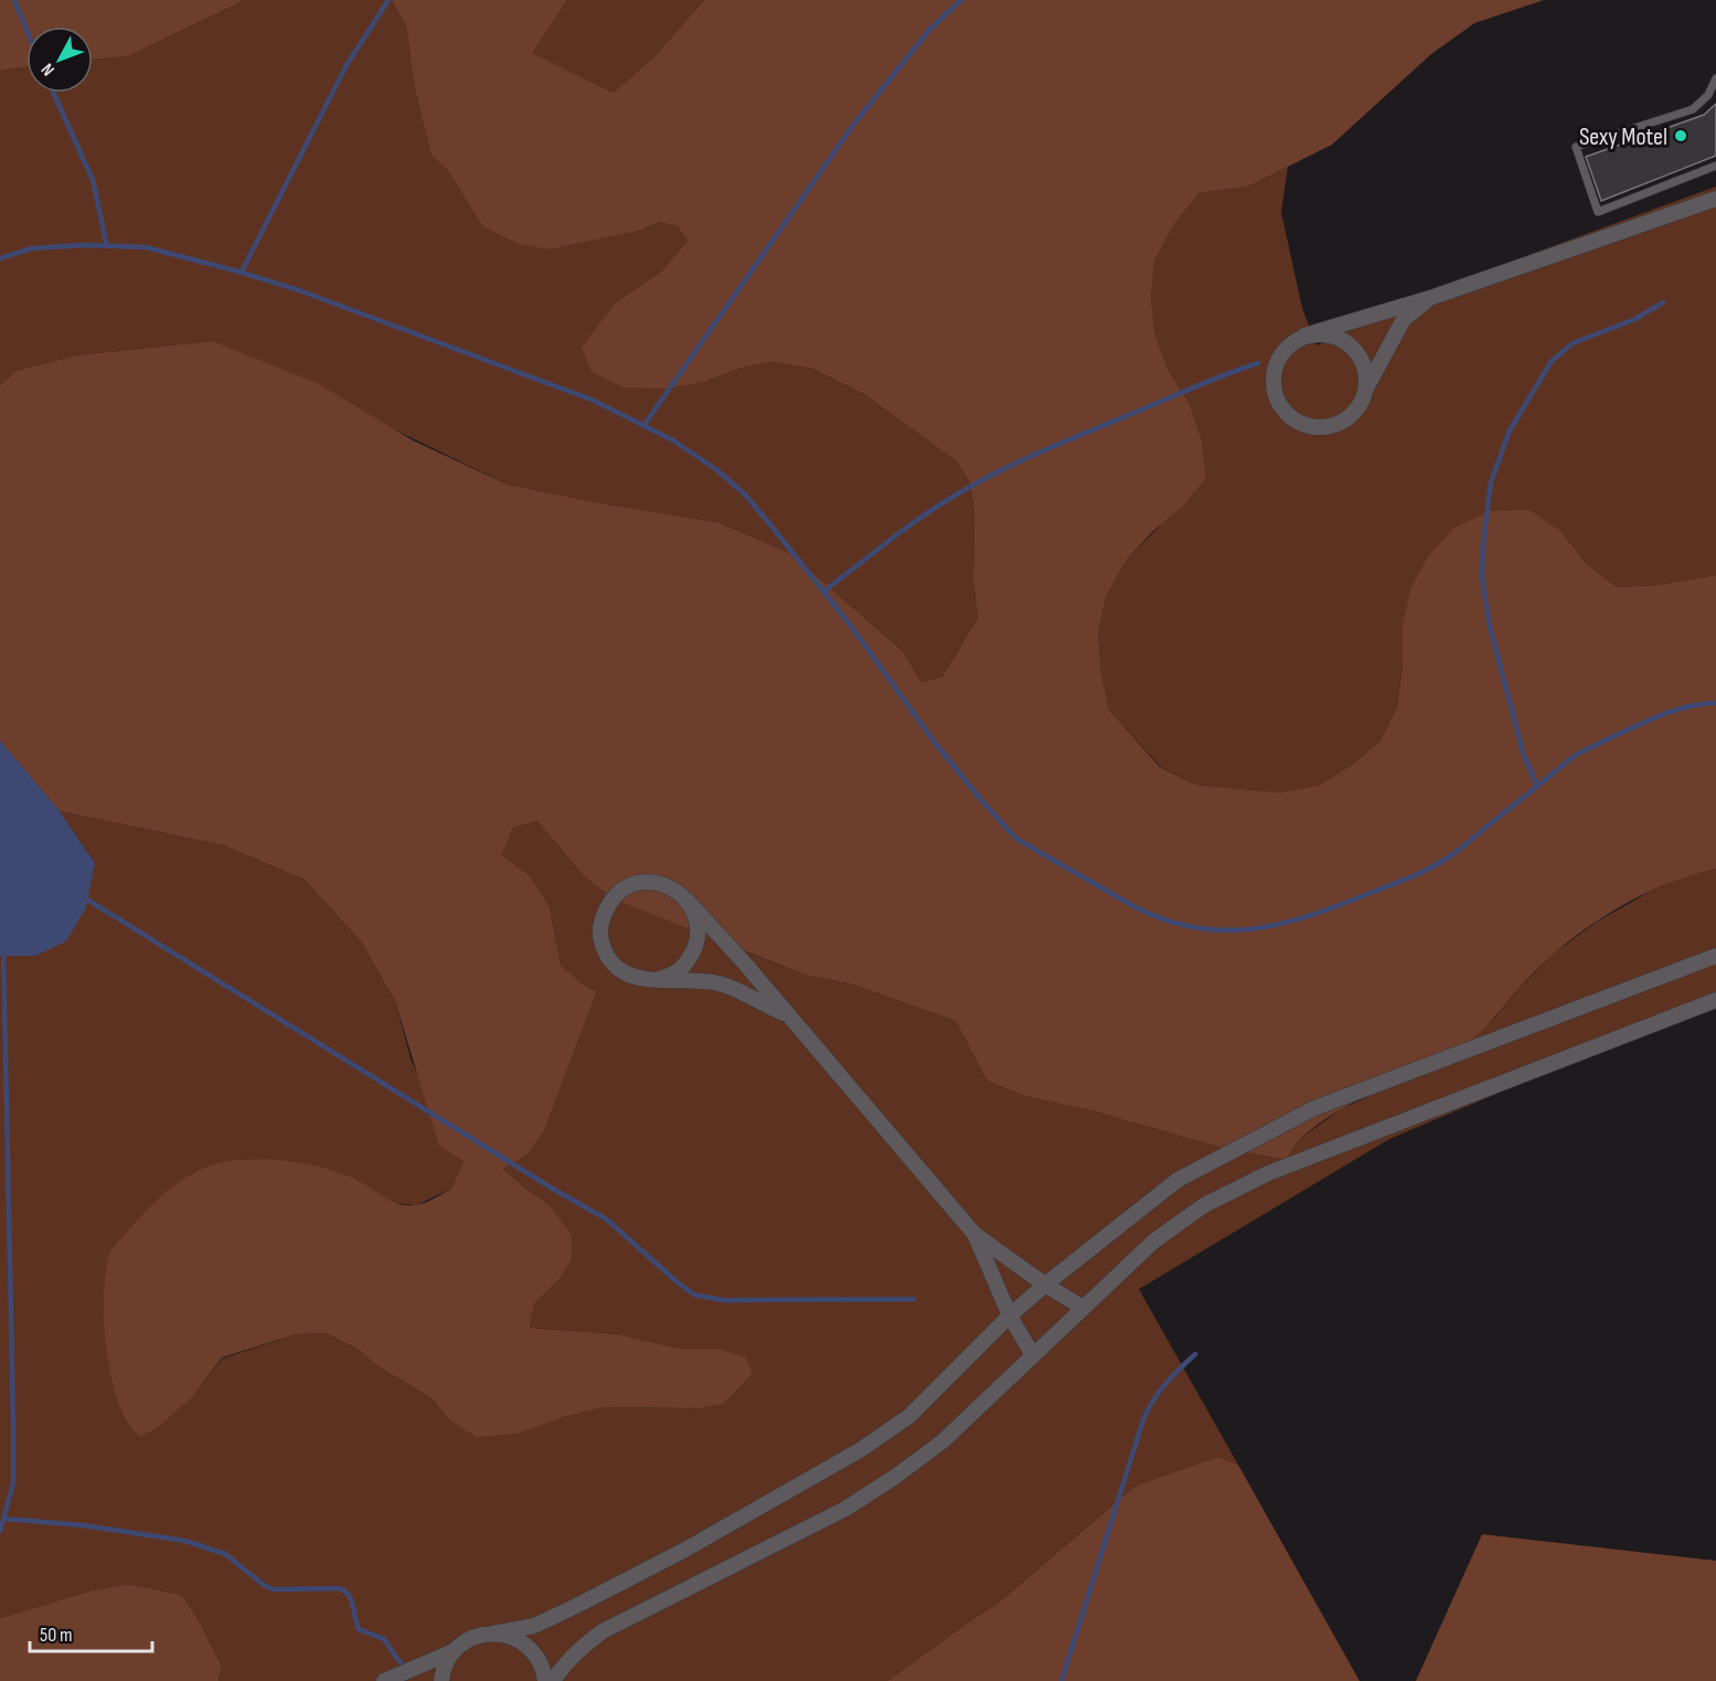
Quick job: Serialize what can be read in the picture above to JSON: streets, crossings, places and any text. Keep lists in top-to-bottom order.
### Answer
{
  "places": ["Sexy Motel"],
  "scale_bar": "50 m",
  "north": "bottom left"
}
